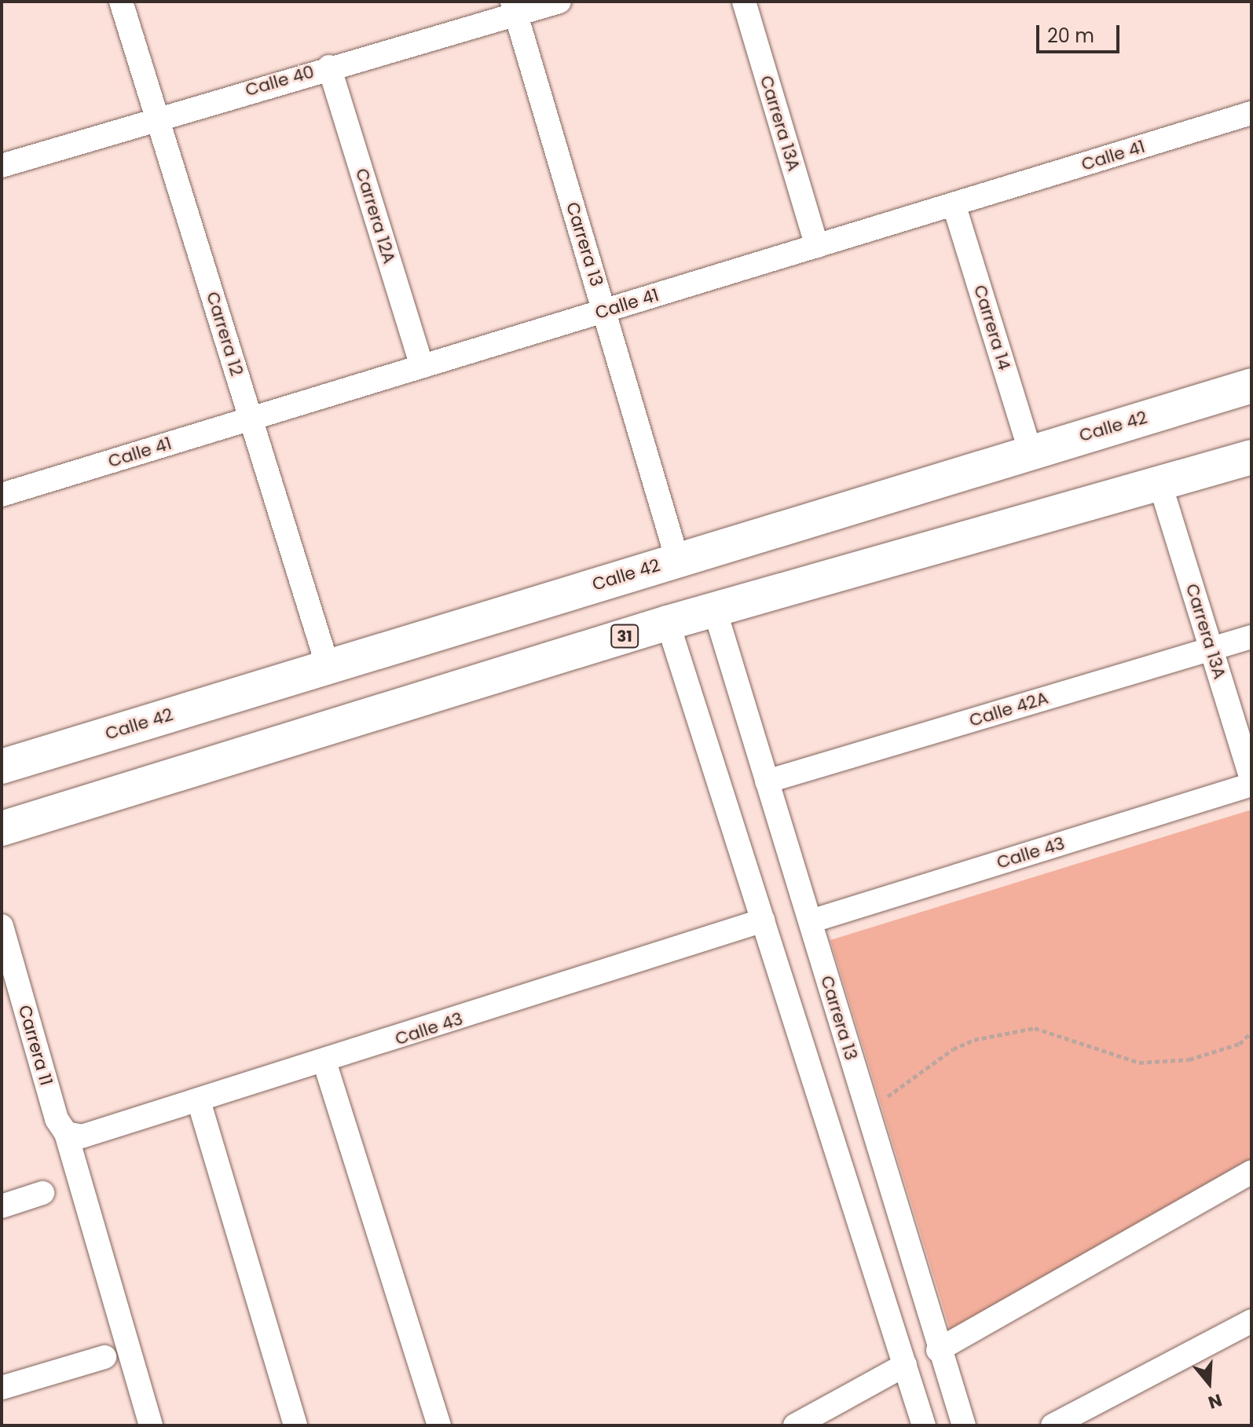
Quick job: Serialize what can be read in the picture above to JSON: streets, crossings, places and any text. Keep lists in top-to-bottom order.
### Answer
{
  "streets": {
    "main road": ["Calle 42", "31"],
    "street": [
      "Calle 40",
      "Carrera 13A",
      "Calle 41",
      "Carrera 12A",
      "Carrera 13",
      "Carrera 14",
      "Carrera 12",
      "Calle 42A",
      "Calle 43",
      "Carrera 11"
    ]
  },
  "crossings": [
    ["Calle 40", "Carrera 12A"],
    ["Calle 40", "Carrera 13"],
    ["Calle 40", "Carrera 12"],
    ["Carrera 13A", "Calle 41"],
    ["Carrera 13A", "31"],
    ["Carrera 13A", "Calle 42A"],
    ["Calle 41", "Carrera 12A"],
    ["Calle 41", "Carrera 13"],
    ["Calle 41", "Carrera 14"],
    ["Calle 41", "Carrera 12"],
    ["Carrera 13", "Calle 42"],
    ["Carrera 13", "31"],
    ["Carrera 13", "Calle 42A"],
    ["Carrera 13", "Calle 43"],
    ["Carrera 14", "Calle 42"],
    ["Carrera 12", "Calle 42"],
    ["Calle 43", "Carrera 11"]
  ],
  "scale_bar": "20 m",
  "north": "bottom"
}
